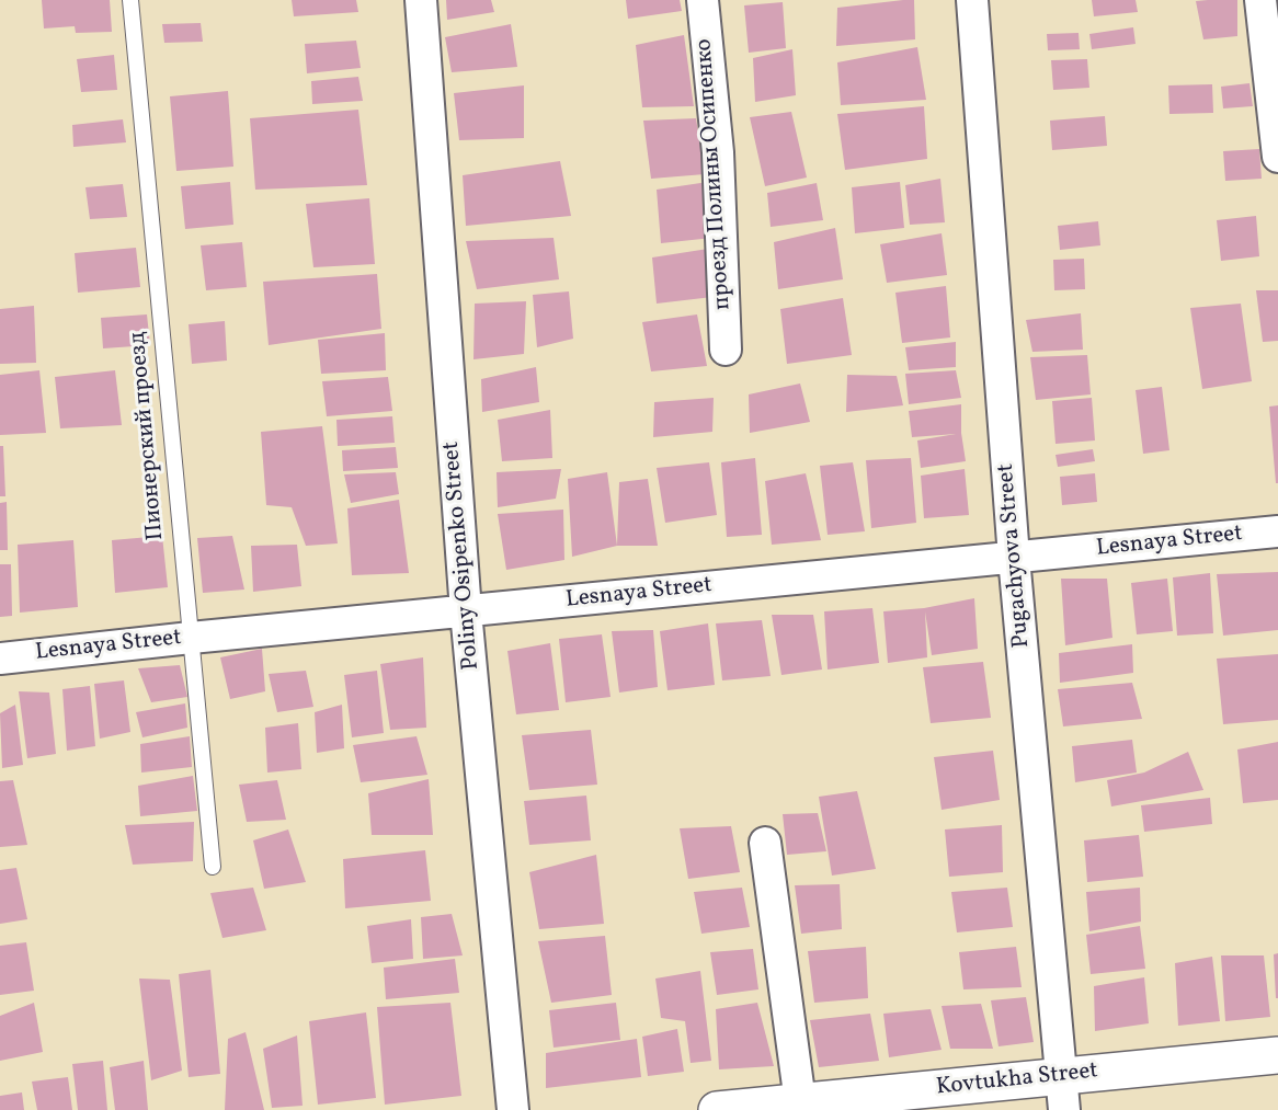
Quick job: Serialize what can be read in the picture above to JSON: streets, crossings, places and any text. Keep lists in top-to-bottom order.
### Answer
{
  "streets": {
    "street": [
      "проезд Полины Осипенко",
      "Lesnaya Street",
      "Poliny Osipenko Street",
      "Pugachyova Street",
      "Kovtukha Street"
    ],
    "lane": ["Пионерский проезд"]
  },
  "crossings": [
    ["Пионерский проезд", "Lesnaya Street"],
    ["Lesnaya Street", "Poliny Osipenko Street"],
    ["Lesnaya Street", "Pugachyova Street"],
    ["Pugachyova Street", "Kovtukha Street"]
  ]
}
